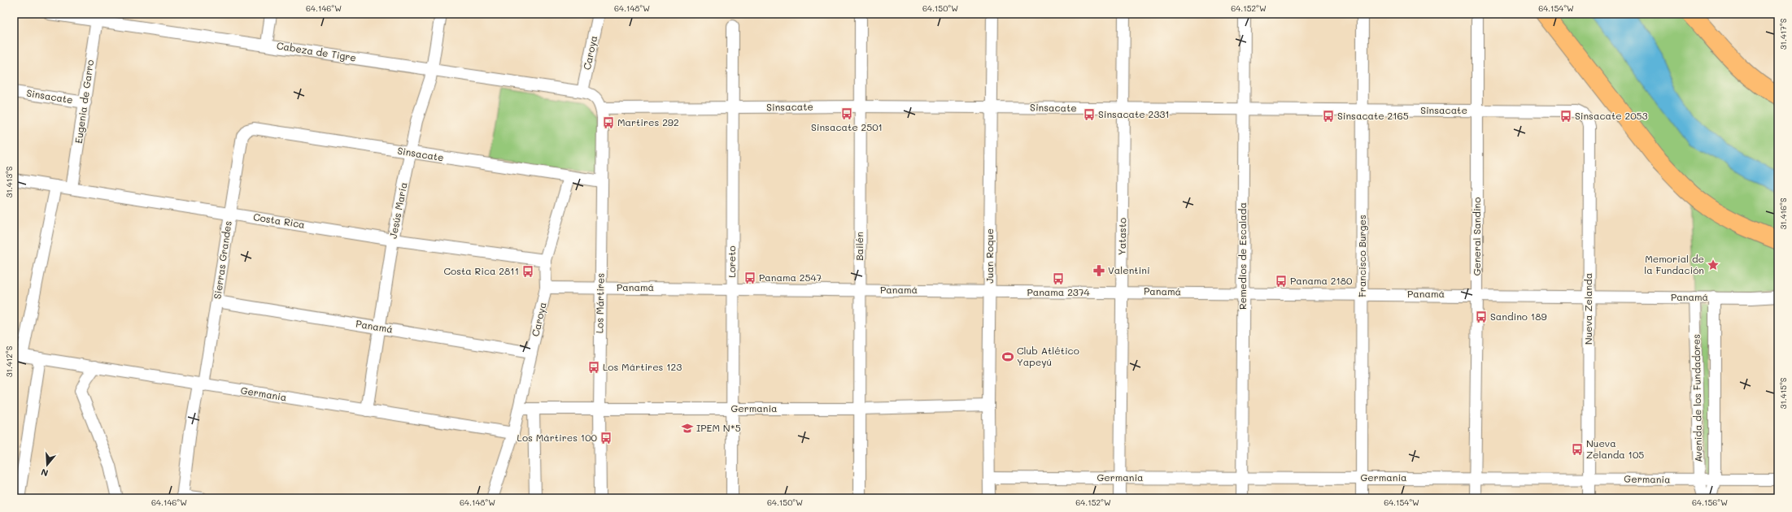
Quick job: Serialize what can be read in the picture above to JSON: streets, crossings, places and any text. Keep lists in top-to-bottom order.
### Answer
{
  "streets": {
    "street": [
      "Cabeza de Tigre",
      "Caroya",
      "Sinsacate",
      "Eugenia de Garro",
      "Jesús María",
      "Costa Rica",
      "Yatasto",
      "General Sandino",
      "Bailén",
      "Juan Roque",
      "Remedios de Escalada",
      "Francisco Burges",
      "Sierras Grandes",
      "Loreto",
      "Panamá",
      "Los Mártires",
      "Nueva Zelanda",
      "Germania",
      "Avenida de los Fundadores"
    ]
  },
  "crossings": [
    ["Cabeza de Tigre", "Caroya"],
    ["Cabeza de Tigre", "Eugenia de Garro"],
    ["Cabeza de Tigre", "Jesús María"],
    ["Caroya", "Sinsacate"],
    ["Caroya", "Costa Rica"],
    ["Caroya", "Panamá"],
    ["Caroya", "Germania"],
    ["Sinsacate", "Eugenia de Garro"],
    ["Sinsacate", "Jesús María"],
    ["Sinsacate", "Yatasto"],
    ["Sinsacate", "General Sandino"],
    ["Sinsacate", "Bailén"],
    ["Sinsacate", "Juan Roque"],
    ["Sinsacate", "Remedios de Escalada"],
    ["Sinsacate", "Francisco Burges"],
    ["Sinsacate", "Sierras Grandes"],
    ["Sinsacate", "Loreto"],
    ["Sinsacate", "Los Mártires"],
    ["Sinsacate", "Nueva Zelanda"],
    ["Eugenia de Garro", "Costa Rica"],
    ["Jesús María", "Costa Rica"],
    ["Jesús María", "Panamá"],
    ["Jesús María", "Germania"],
    ["Costa Rica", "Sierras Grandes"],
    ["Yatasto", "Panamá"],
    ["Yatasto", "Germania"],
    ["General Sandino", "Panamá"],
    ["General Sandino", "Germania"],
    ["Bailén", "Panamá"],
    ["Bailén", "Germania"],
    ["Juan Roque", "Panamá"],
    ["Juan Roque", "Germania"],
    ["Remedios de Escalada", "Panamá"],
    ["Remedios de Escalada", "Germania"],
    ["Francisco Burges", "Panamá"],
    ["Francisco Burges", "Germania"],
    ["Sierras Grandes", "Panamá"],
    ["Sierras Grandes", "Germania"],
    ["Loreto", "Panamá"],
    ["Loreto", "Germania"],
    ["Panamá", "Los Mártires"],
    ["Panamá", "Nueva Zelanda"],
    ["Panamá", "Avenida de los Fundadores"],
    ["Los Mártires", "Germania"],
    ["Nueva Zelanda", "Germania"],
    ["Germania", "Avenida de los Fundadores"]
  ],
  "places": {
    "bus stop": [
      "Sinsacate 2501",
      "Sinsacate 2331",
      "Sinsacate 2165",
      "Sinsacate 2053",
      "Martires 292",
      "Costa Rica 2811",
      "Panama 2547",
      "Panama 2374",
      "Panama 2180",
      "Sandino 189",
      "Los Mártires 123",
      "Los Mártires 100",
      "Nueva Zelanda 105"
    ],
    "place": ["Memorial de la Fundación"],
    "pharmacy": ["Valentini"],
    "sports": ["Club Atlético Yapeyú"],
    "school or university": ["IPEM N*5"]
  },
  "north": "bottom",
  "coordinates": [
    "64.146°W",
    "64.148°W",
    "64.150°W",
    "64.152°W",
    "64.154°W",
    "31.417°S",
    "31.413°S",
    "31.416°S",
    "31.412°S",
    "31.415°S",
    "64.156°W"
  ]
}
